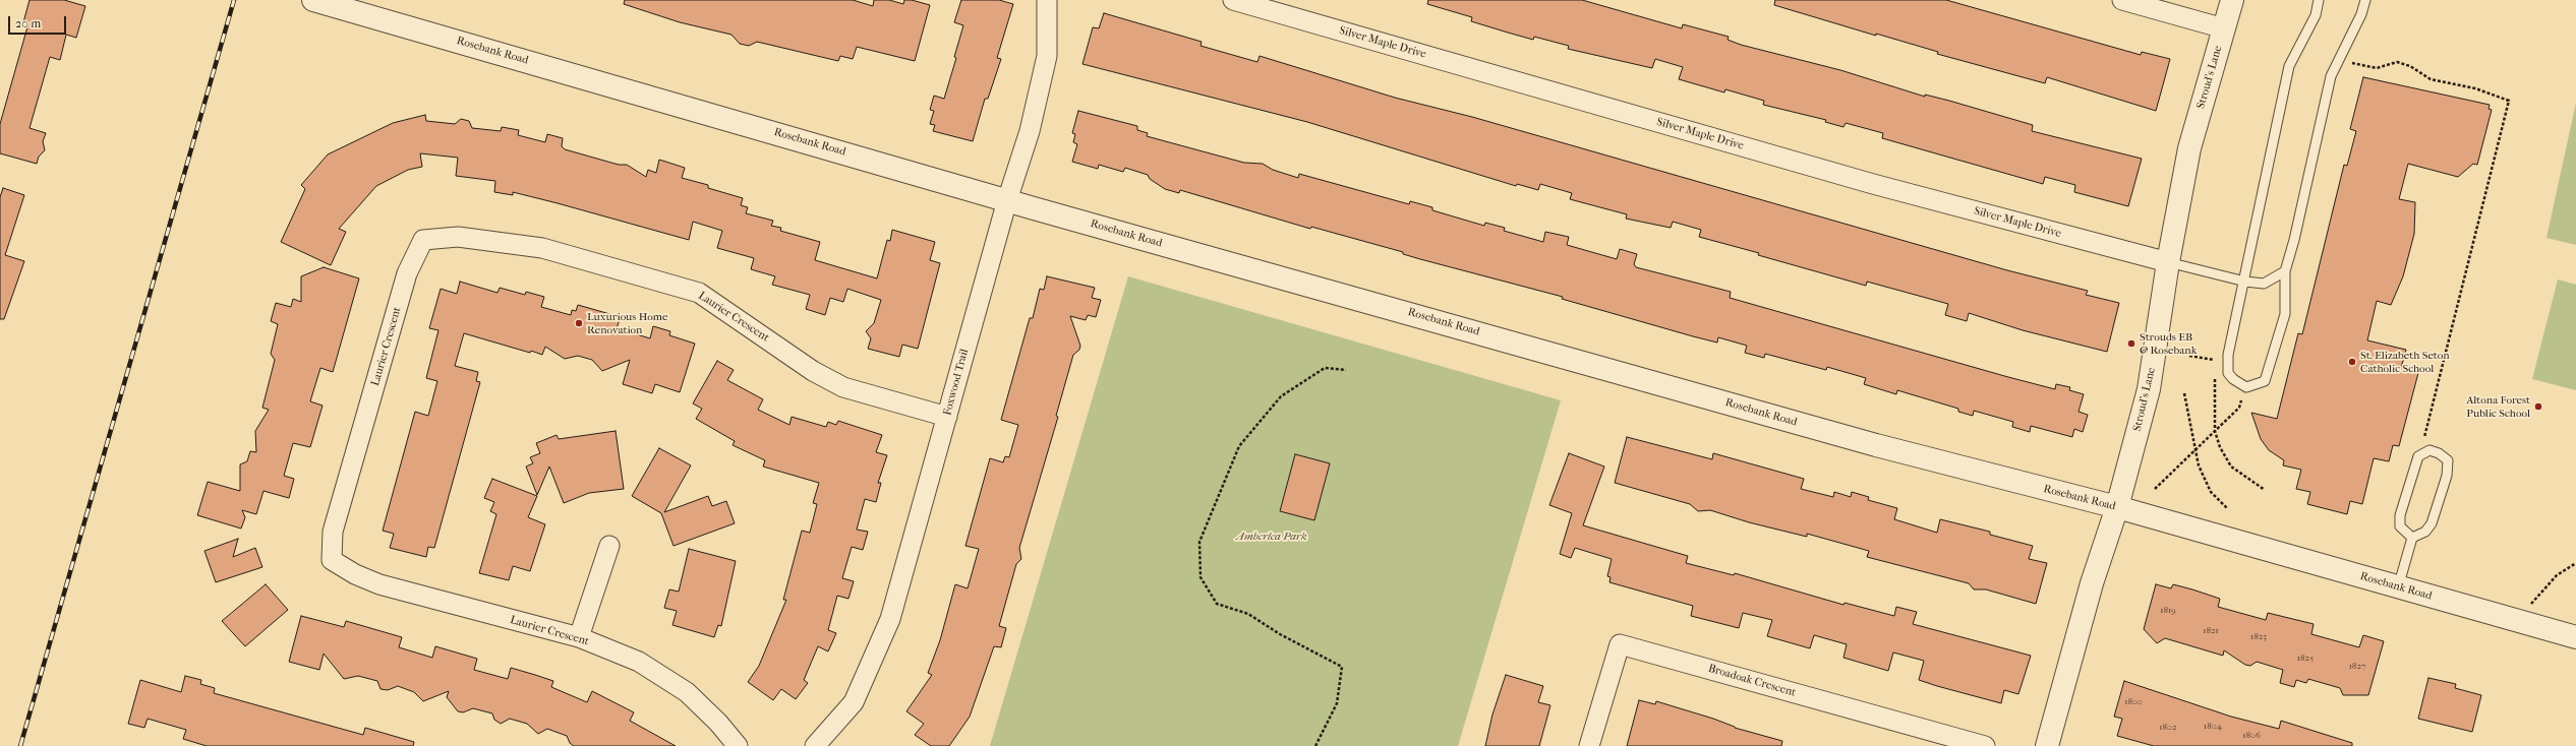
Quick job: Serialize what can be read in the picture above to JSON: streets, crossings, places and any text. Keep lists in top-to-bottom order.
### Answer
{
  "streets": {
    "street": [
      "Silver Maple Drive",
      "Rosebank Road",
      "Stroud's Lane",
      "Laurier Crescent",
      "Foxwood Trail",
      "Broadoak Crescent"
    ]
  },
  "crossings": [
    ["Silver Maple Drive", "Stroud's Lane"],
    ["Rosebank Road", "Stroud's Lane"],
    ["Rosebank Road", "Foxwood Trail"],
    ["Laurier Crescent", "Foxwood Trail"]
  ],
  "parks": ["Amberlea Park"],
  "places": [
    "Luxurious Home Renovation",
    "Strouds EB @ Rosebank",
    "St. Elizabeth Seton Catholic School",
    "Altona Forest Public School"
  ],
  "house_numbers": [
    "1819",
    "1821",
    "1823",
    "1825",
    "1827",
    "1800",
    "1804",
    "1802",
    "1806"
  ],
  "scale_bar": "20 m"
}
